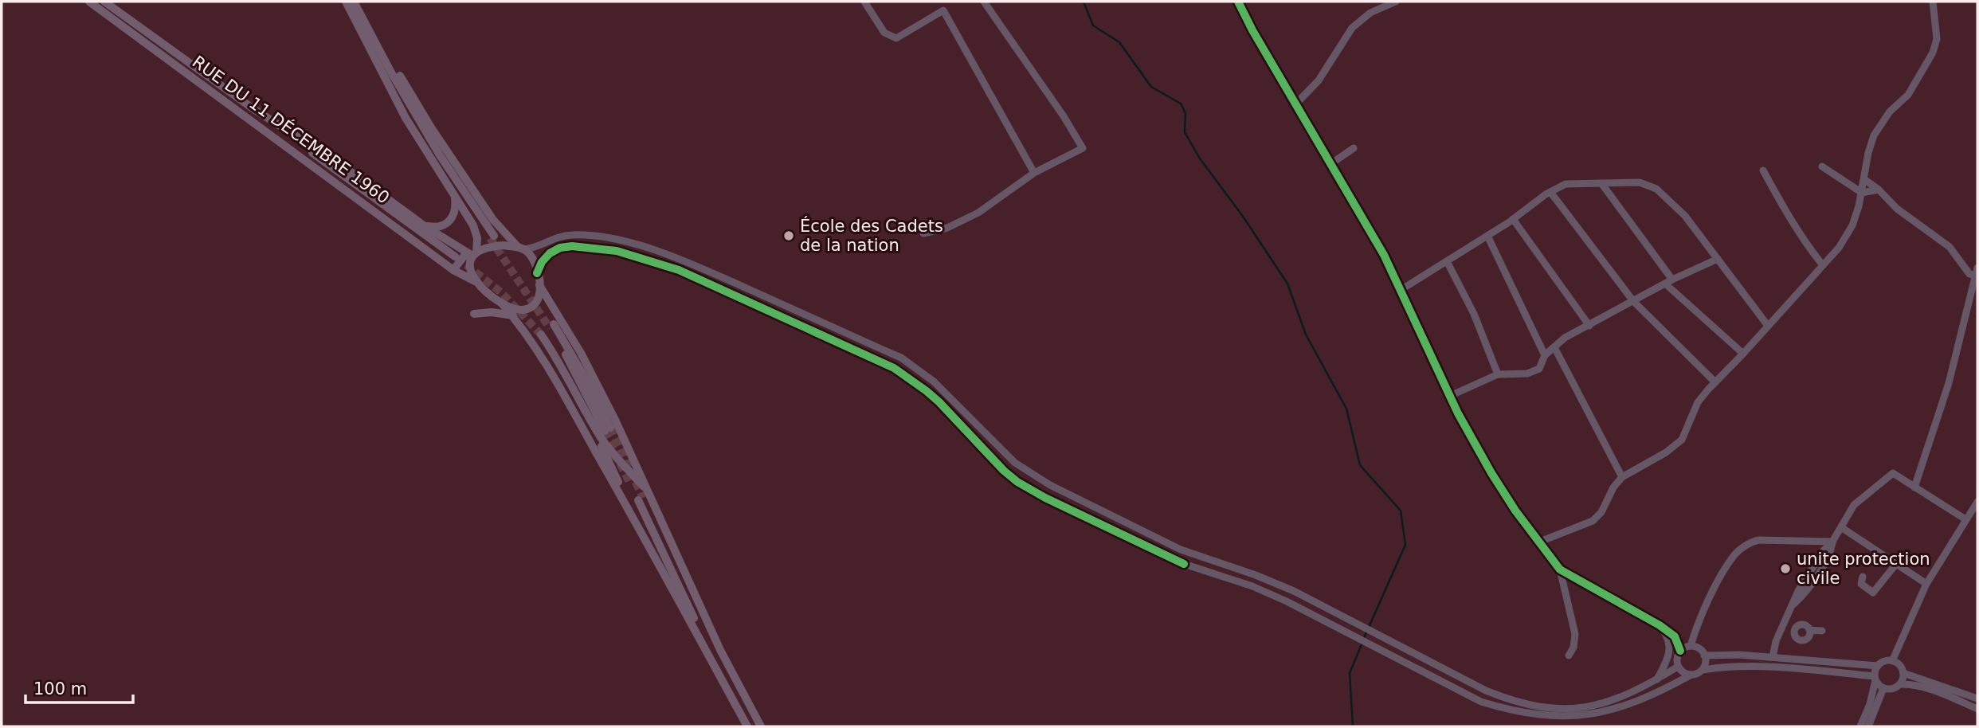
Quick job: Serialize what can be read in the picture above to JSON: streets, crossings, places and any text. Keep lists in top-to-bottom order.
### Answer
{
  "streets": {
    "main road": ["RUE DU 11 DÉCEMBRE 1960"]
  },
  "places": ["École des Cadets de la nation", "unite protection civile"],
  "scale_bar": "100 m"
}
